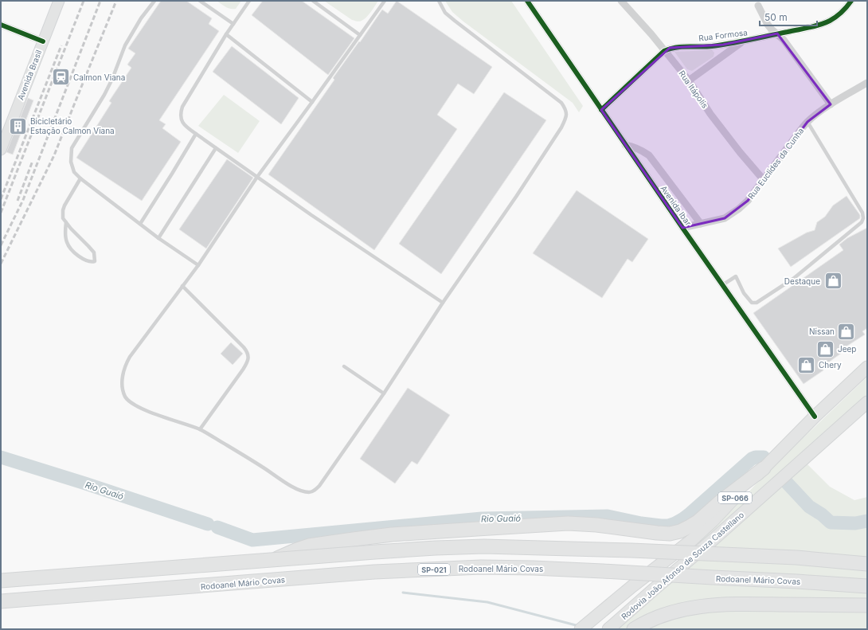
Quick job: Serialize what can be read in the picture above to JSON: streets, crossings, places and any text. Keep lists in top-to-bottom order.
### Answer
{
  "streets": {
    "highway": [
      "SP-066",
      "Rodovia João Afonso de Souza Castellano",
      "Rodoanel Mário Covas",
      "SP-021"
    ],
    "main road": ["Avenida Brasil"],
    "street": [
      "Rua Formosa",
      "Rua Itápolis",
      "Rua Euclides da Cunha",
      "Avenida Ibar"
    ]
  },
  "crossings": [
    ["Rua Formosa", "Rua Itápolis"],
    ["Rua Itápolis", "Rua Euclides da Cunha"],
    ["Rua Euclides da Cunha", "Avenida Ibar"],
    ["Avenida Ibar", "Rodovia João Afonso de Souza Castellano"]
  ],
  "water": ["Rio Guaió"],
  "places": {
    "station": ["Calmon Viana"],
    "building": ["Bicicletário Estação Calmon Viana"],
    "shop": [
      "Destaque",
      "Nissan",
      "Jeep",
      "Chery"
    ]
  },
  "scale_bar": "50 m"
}
